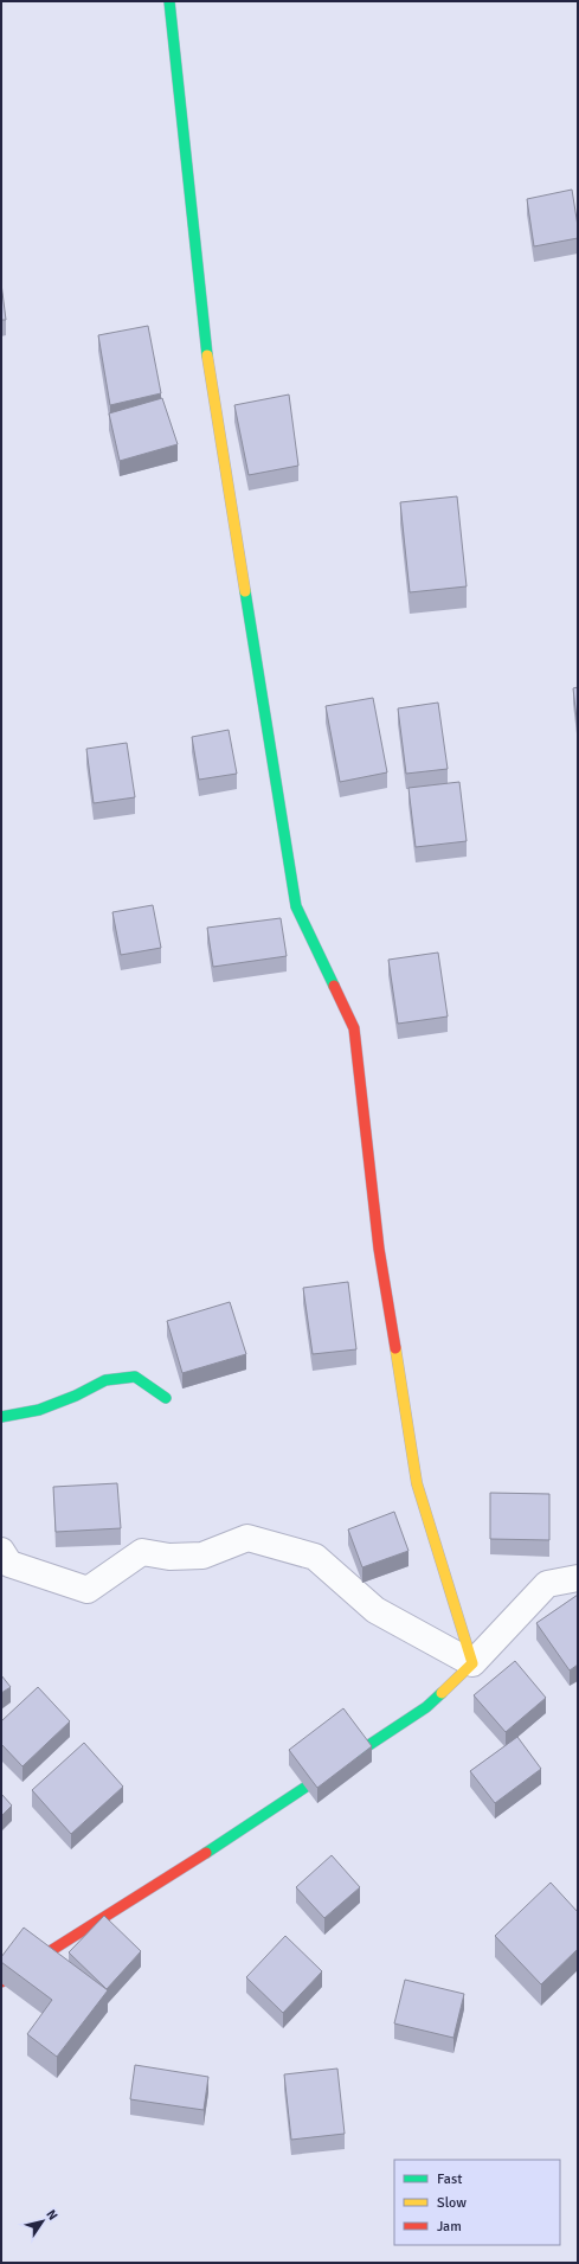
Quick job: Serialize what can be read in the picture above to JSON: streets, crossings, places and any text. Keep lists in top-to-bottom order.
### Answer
{
  "legend": ["Fast", "Slow", "Jam"],
  "north": "top right"
}
